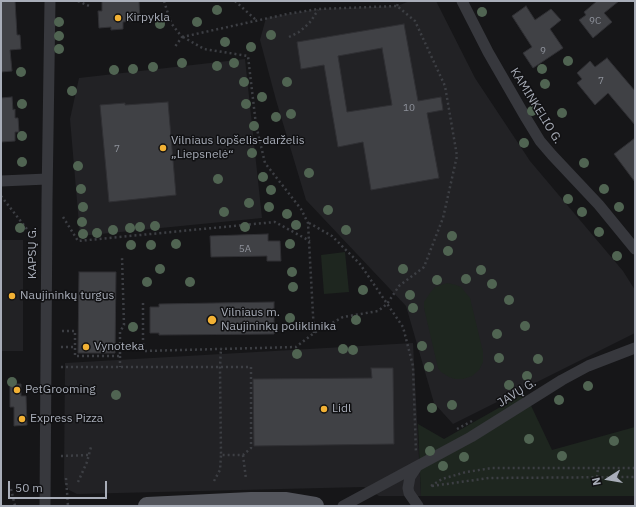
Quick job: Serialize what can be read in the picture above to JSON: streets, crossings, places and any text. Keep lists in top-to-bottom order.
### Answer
{
  "streets": {
    "street": ["KAMINKELIO G.", "KAPSŲ G.", "JAVŲ G."]
  },
  "places": [
    "Kirpykla",
    "Vilniaus lopšelis-darželis „Liepsnelė“",
    "Naujininkų turgus",
    "Vilniaus m. Naujininkų poliklinika",
    "Vynoteka",
    "PetGrooming",
    "Lidl",
    "Express Pizza"
  ],
  "house_numbers": [
    "9C",
    "9",
    "7",
    "10",
    "7",
    "5A"
  ],
  "scale_bar": "50 m",
  "north": "left"
}
